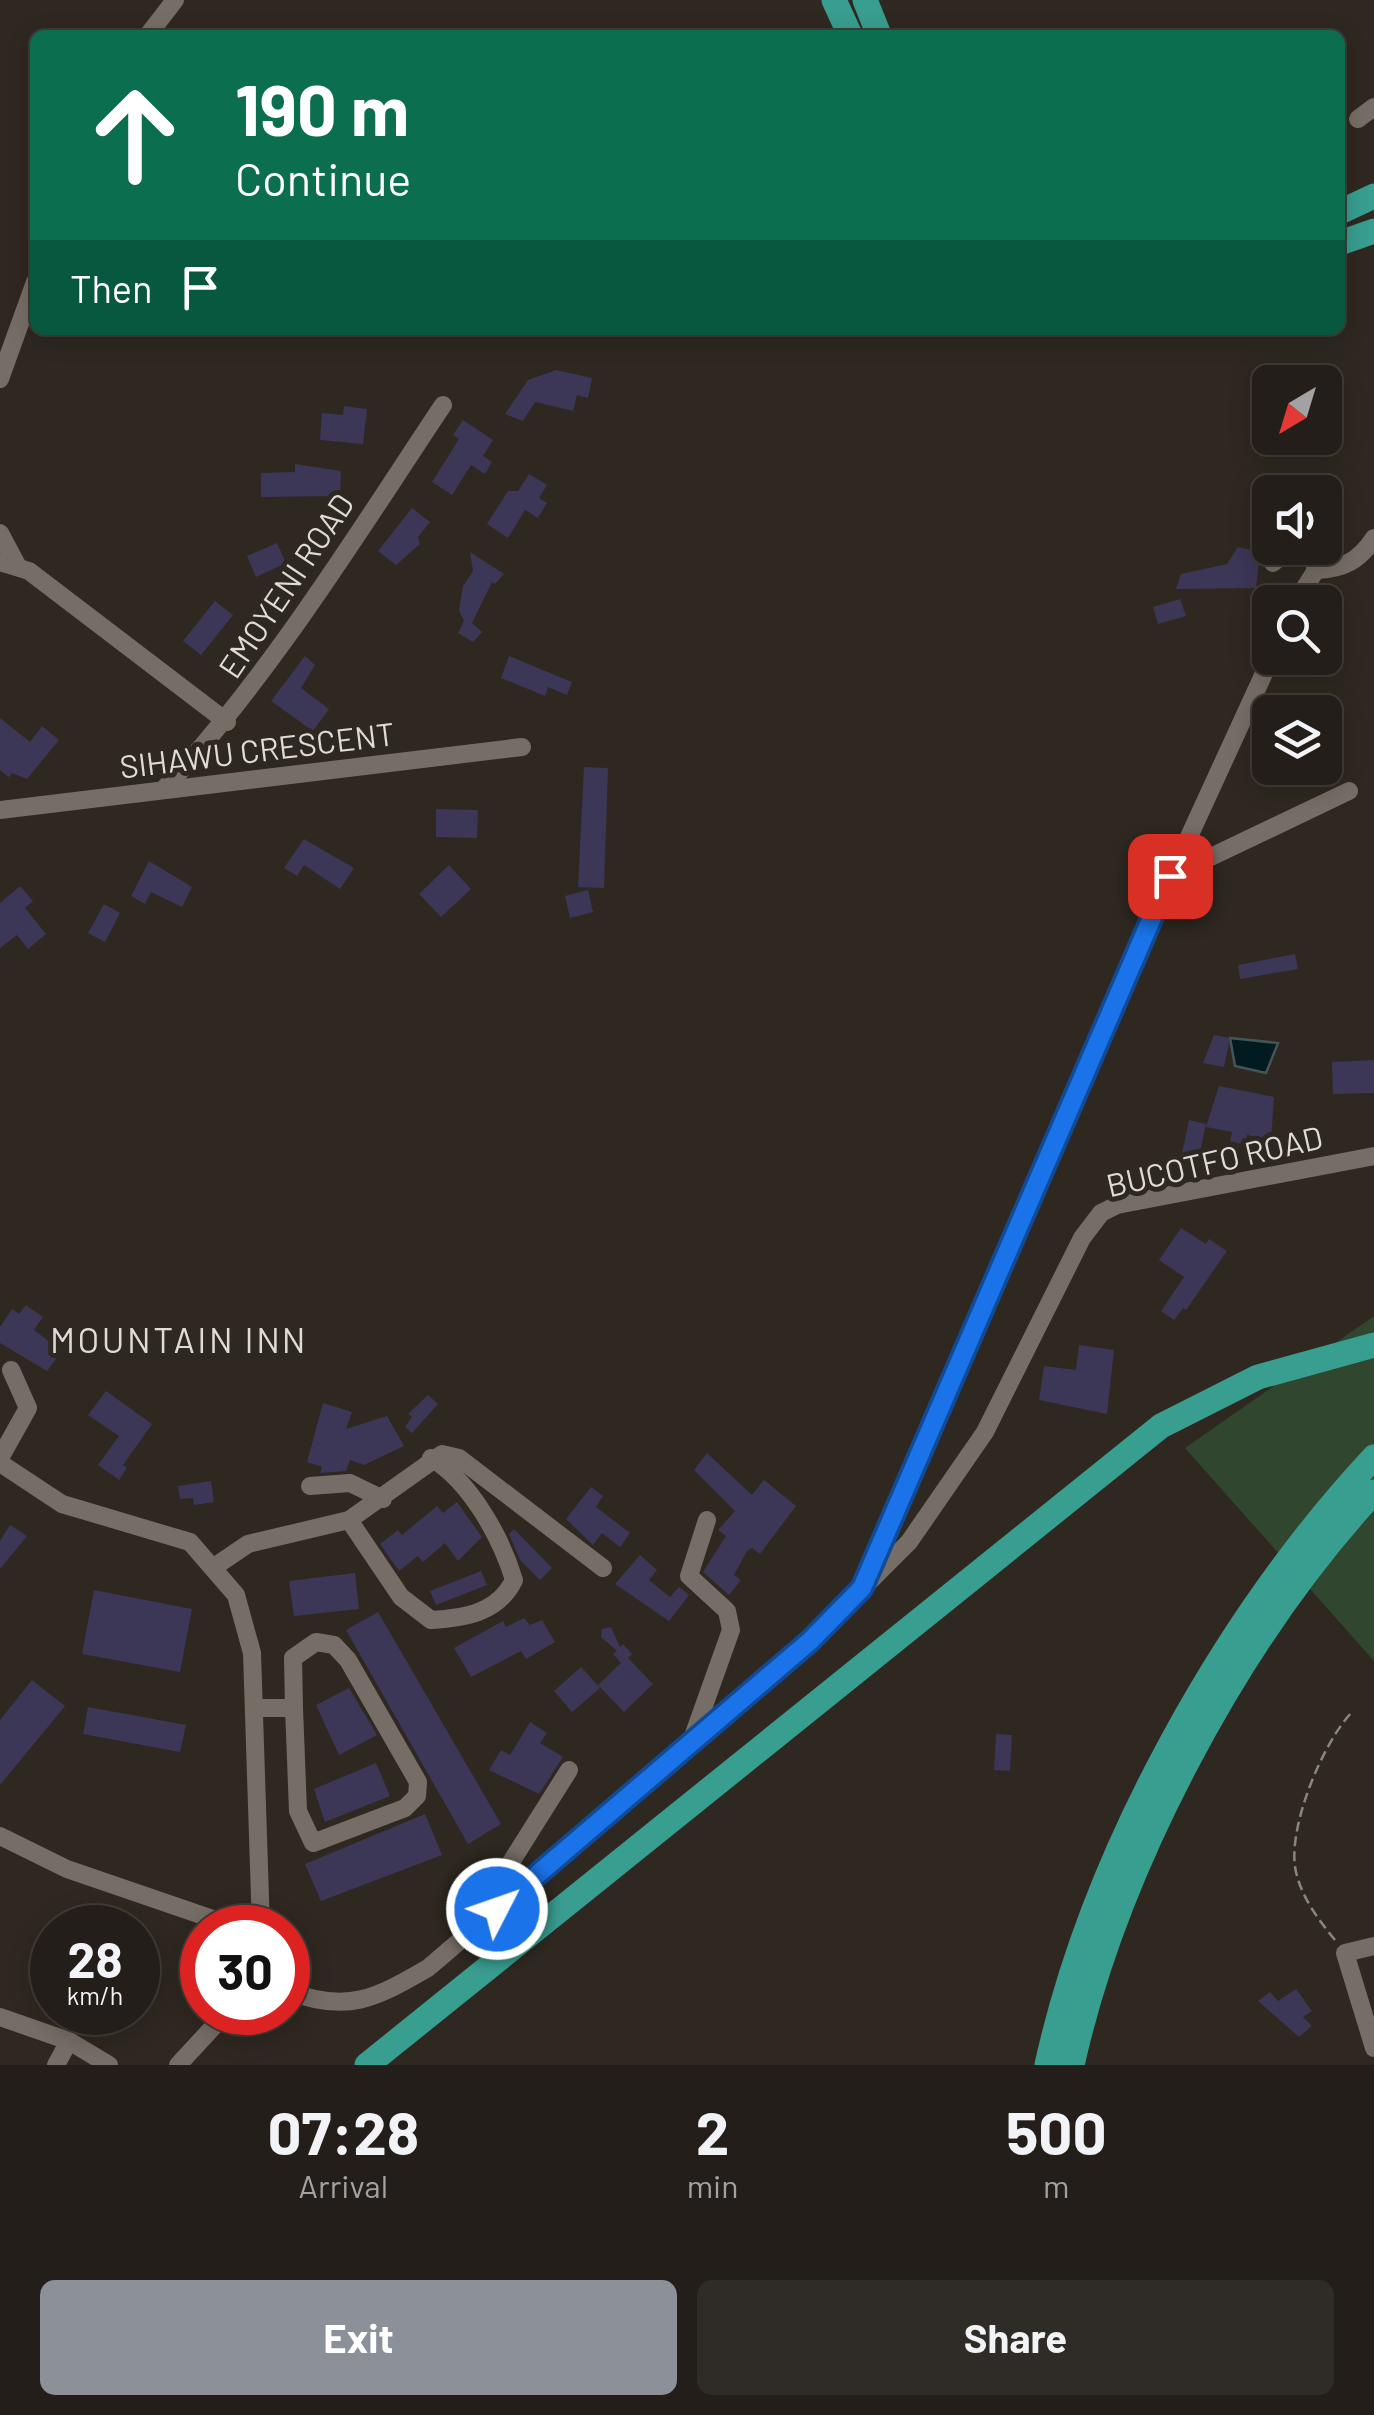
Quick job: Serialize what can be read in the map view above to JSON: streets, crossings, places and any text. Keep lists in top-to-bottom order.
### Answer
{
  "streets": {
    "street": ["EMOYENI ROAD", "SIHAWU CRESCENT", "BUCOTFO ROAD"]
  },
  "crossings": [
    ["EMOYENI ROAD", "SIHAWU CRESCENT"]
  ],
  "districts": ["MOUNTAIN INN"],
  "north": "bottom left",
  "page": {
    "turn": ["190 m", "Continue"],
    "then": "Then",
    "speed": "28 km/h",
    "limit": "30",
    "eta": [
      "07:28",
      "Arrival",
      "2",
      "min",
      "500",
      "m"
    ],
    "buttons": ["Exit", "Share"]
  }
}
